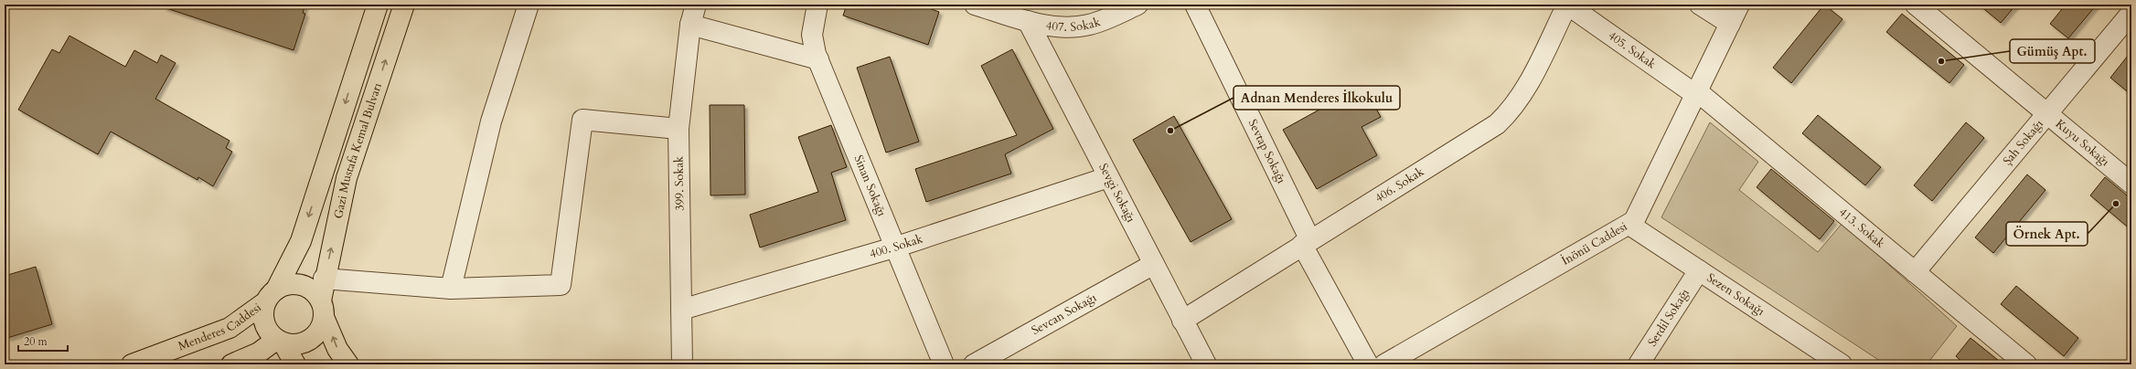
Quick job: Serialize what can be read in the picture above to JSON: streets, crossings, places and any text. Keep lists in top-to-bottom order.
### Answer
{
  "streets": {
    "main road": ["Gazi Mustafa Kemal Bulvarı", "Menderes Caddesi"],
    "street": [
      "407. Sokak",
      "405. Sokak",
      "Şah Sokağı",
      "Kuyu Sokağı",
      "Sevtap Sokağı",
      "399. Sokak",
      "406. Sokak",
      "Sinan Sokağı",
      "Sevgi Sokağı",
      "413. Sokak",
      "İnönü Caddesi",
      "400. Sokak",
      "Sezen Sokağı",
      "Sevcan Sokağı",
      "Serdil Sokağı"
    ]
  },
  "crossings": [
    ["407. Sokak", "Sevgi Sokağı"],
    ["405. Sokak", "406. Sokak"],
    ["405. Sokak", "413. Sokak"],
    ["405. Sokak", "İnönü Caddesi"],
    ["Şah Sokağı", "Kuyu Sokağı"],
    ["Şah Sokağı", "413. Sokak"],
    ["Gazi Mustafa Kemal Bulvarı", "Menderes Caddesi"],
    ["Sevtap Sokağı", "406. Sokak"],
    ["399. Sokak", "400. Sokak"],
    ["406. Sokak", "Sevgi Sokağı"],
    ["Sinan Sokağı", "400. Sokak"],
    ["Sevgi Sokağı", "400. Sokak"],
    ["Sevgi Sokağı", "Sevcan Sokağı"],
    ["413. Sokak", "İnönü Caddesi"],
    ["İnönü Caddesi", "Sezen Sokağı"],
    ["Sezen Sokağı", "Serdil Sokağı"]
  ],
  "places": ["Gümüş Apt.", "Adnan Menderes İlkokulu", "Örnek Apt."],
  "scale_bar": "20 m"
}
